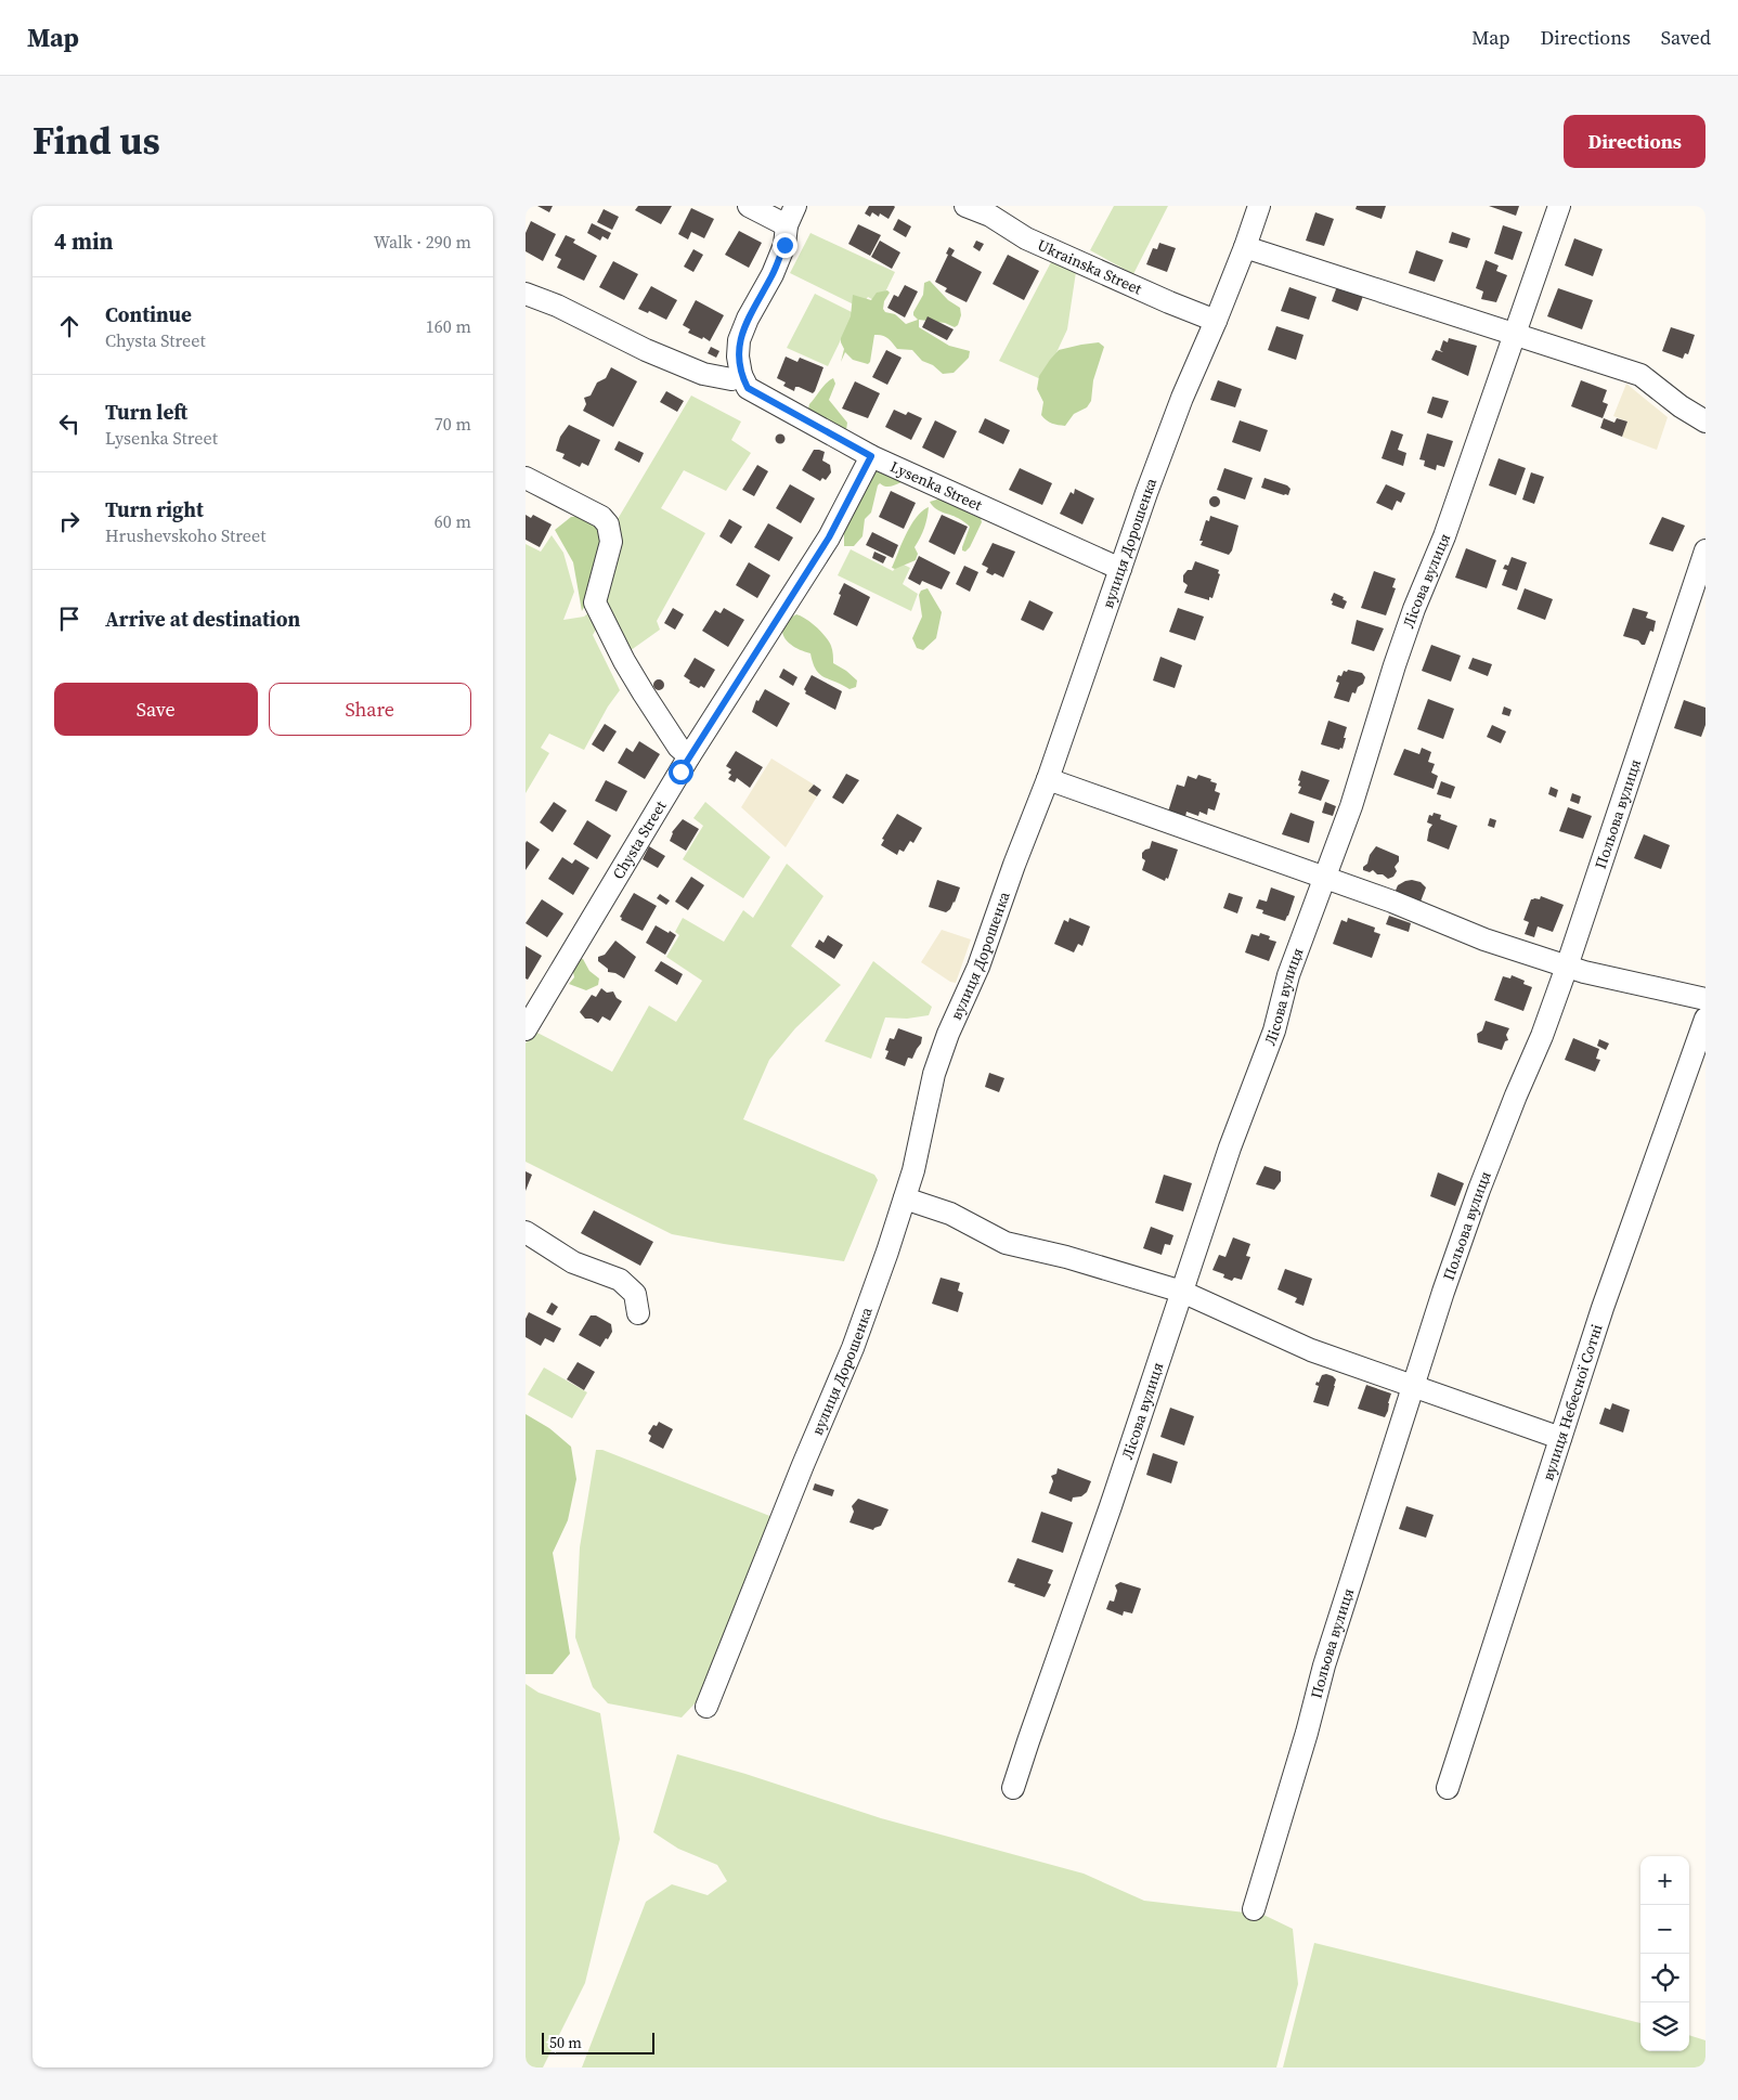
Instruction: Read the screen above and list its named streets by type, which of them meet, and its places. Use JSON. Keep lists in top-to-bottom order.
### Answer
{
  "streets": {
    "street": [
      "Ukrainska Street",
      "Lysenka Street",
      "вулиця Дорошенка",
      "Лісова вулиця",
      "Польова вулиця",
      "Chysta Street",
      "вулиця Небесної Сотні"
    ]
  },
  "crossings": [
    ["Ukrainska Street", "вулиця Дорошенка"],
    ["Lysenka Street", "вулиця Дорошенка"],
    ["Lysenka Street", "Chysta Street"]
  ],
  "scale_bar": "50 m",
  "page": {
    "header": "Map",
    "nav": ["Map", "Directions", "Saved"],
    "title": "Find us",
    "buttons": [
      "Directions",
      ["Save", "Share"]
    ],
    "heading": ["4 min", "Walk · 290 m"],
    "list": [
      ["Continue", "Chysta Street", "160 m"],
      ["Turn left", "Lysenka Street", "70 m"],
      ["Turn right", "Hrushevskoho Street", "60 m"],
      "Arrive at destination"
    ],
    "map_buttons": ["+", "−"],
    "scale": "50 m"
  }
}
